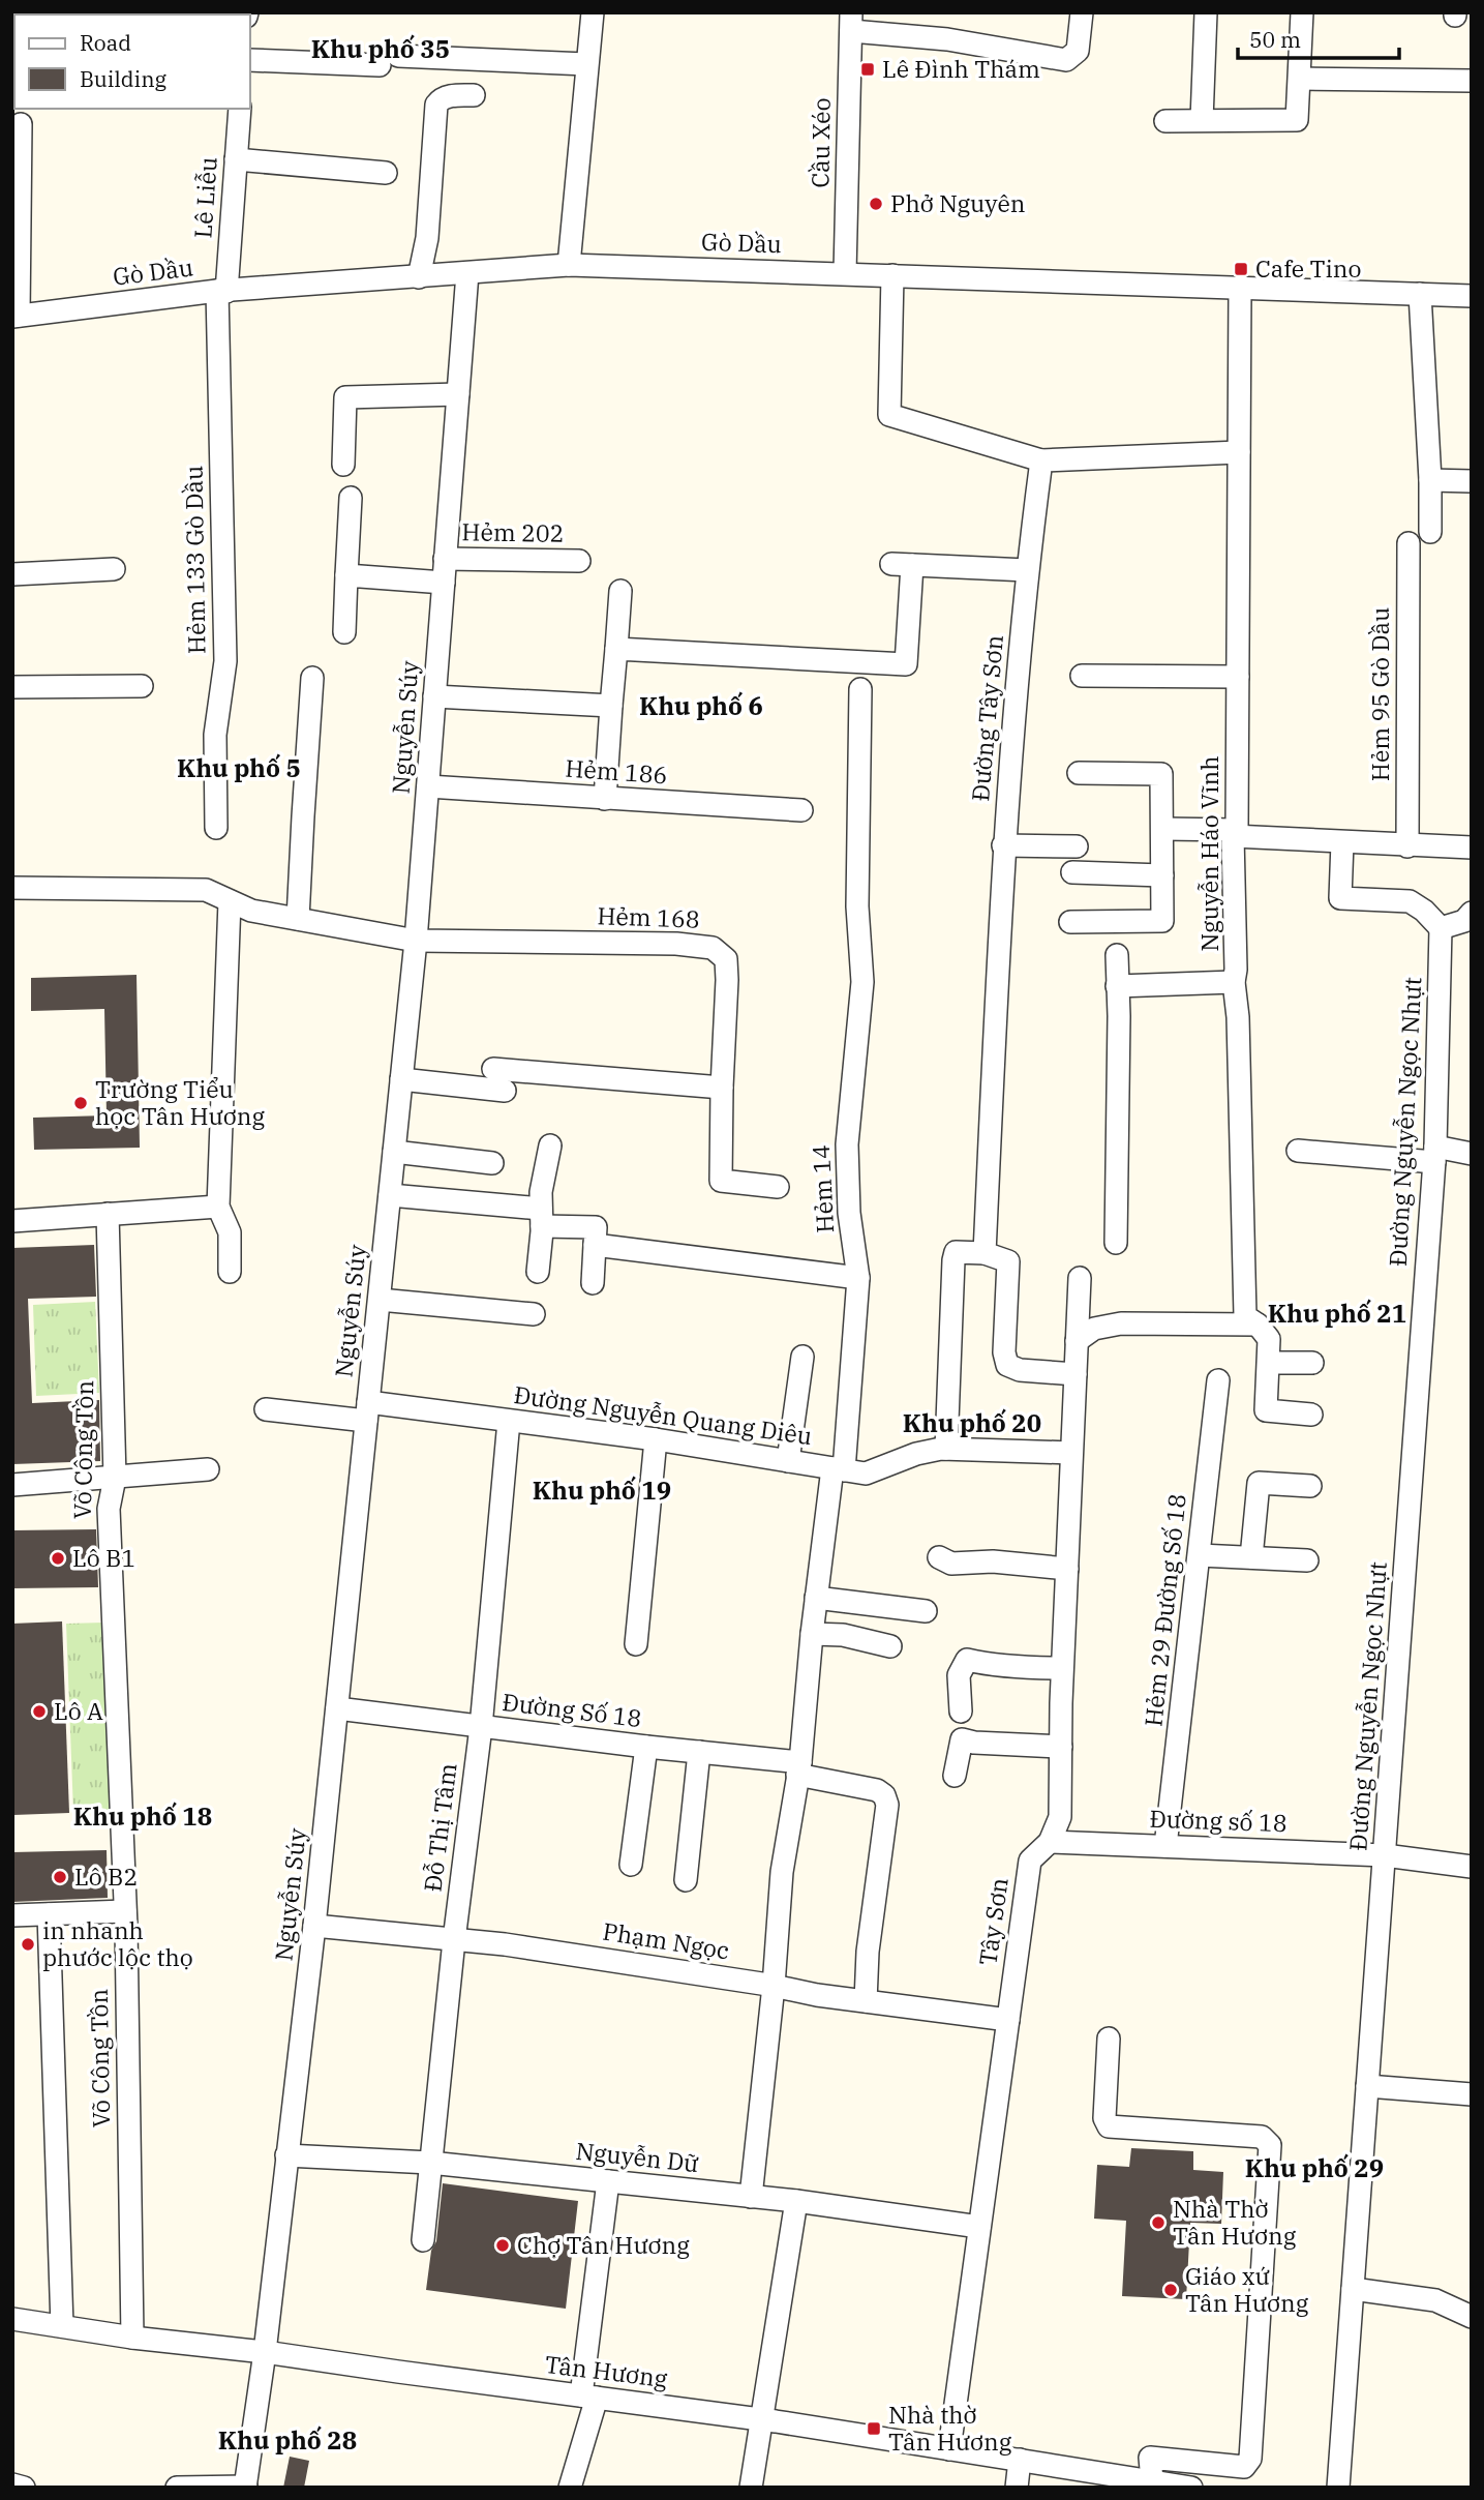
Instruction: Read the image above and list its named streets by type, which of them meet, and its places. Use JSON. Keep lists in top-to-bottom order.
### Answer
{
  "streets": {
    "street": [
      "Cầu Xéo",
      "Lê Liễu",
      "Gò Dầu",
      "Hẻm 202",
      "Hẻm 133 Gò Dầu",
      "Hẻm 95 Gò Dầu",
      "Đường Tây Sơn",
      "Nguyễn Súy",
      "Hẻm 186",
      "Nguyễn Háo Vĩnh",
      "Hẻm 168",
      "Đường Nguyễn Ngọc Nhựt",
      "Hẻm 14",
      "Đường Nguyễn Quang Diêu",
      "Võ Công Tồn",
      "Hẻm 29 Đường Số 18",
      "Đường Số 18",
      "Đường số 18",
      "Đỗ Thị Tâm",
      "Tây Sơn",
      "Phạm Ngọc",
      "Nguyễn Dữ",
      "Tân Hương"
    ]
  },
  "crossings": [
    ["Cầu Xéo", "Gò Dầu"],
    ["Lê Liễu", "Gò Dầu"],
    ["Lê Liễu", "Hẻm 133 Gò Dầu"],
    ["Gò Dầu", "Hẻm 133 Gò Dầu"],
    ["Gò Dầu", "Nguyễn Súy"],
    ["Gò Dầu", "Nguyễn Háo Vĩnh"],
    ["Hẻm 202", "Nguyễn Súy"],
    ["Nguyễn Súy", "Hẻm 186"],
    ["Nguyễn Súy", "Hẻm 168"],
    ["Nguyễn Súy", "Đường Nguyễn Quang Diêu"],
    ["Nguyễn Súy", "Đường Số 18"],
    ["Nguyễn Súy", "Phạm Ngọc"],
    ["Nguyễn Súy", "Nguyễn Dữ"],
    ["Nguyễn Súy", "Tân Hương"],
    ["Đường Nguyễn Ngọc Nhựt", "Đường số 18"],
    ["Hẻm 14", "Đường Nguyễn Quang Diêu"],
    ["Hẻm 14", "Đường Số 18"],
    ["Hẻm 14", "Phạm Ngọc"],
    ["Hẻm 14", "Nguyễn Dữ"],
    ["Đường Nguyễn Quang Diêu", "Đỗ Thị Tâm"],
    ["Đường Nguyễn Quang Diêu", "Tây Sơn"],
    ["Võ Công Tồn", "Tân Hương"],
    ["Hẻm 29 Đường Số 18", "Đường số 18"],
    ["Đường Số 18", "Đỗ Thị Tâm"],
    ["Đường Số 18", "Phạm Ngọc"],
    ["Đường số 18", "Tây Sơn"],
    ["Đỗ Thị Tâm", "Phạm Ngọc"],
    ["Đỗ Thị Tâm", "Nguyễn Dữ"],
    ["Tây Sơn", "Phạm Ngọc"],
    ["Tây Sơn", "Nguyễn Dữ"],
    ["Tây Sơn", "Tân Hương"]
  ],
  "districts": [
    "Khu phố 35",
    "Khu phố 6",
    "Khu phố 5",
    "Khu phố 21",
    "Khu phố 20",
    "Khu phố 19",
    "Khu phố 18",
    "Khu phố 29",
    "Khu phố 28"
  ],
  "places": {
    "transit": ["Lê Đình Thám", "Cafe Tino", "Nhà thờ Tân Hương"],
    "other": [
      "Phở Nguyên",
      "Trường Tiểu học Tân Hương",
      "Lô B1",
      "Lô A",
      "Lô B2",
      "in nhanh phước lộc thọ",
      "Nhà Thờ Tân Hương",
      "Chợ Tân Hương",
      "Giáo xứ Tân Hương"
    ]
  },
  "legend": ["Road", "Building"],
  "scale_bar": "50 m"
}
